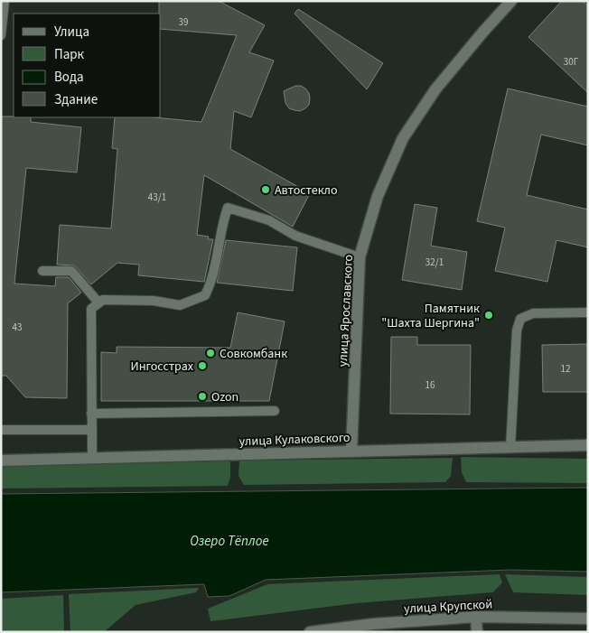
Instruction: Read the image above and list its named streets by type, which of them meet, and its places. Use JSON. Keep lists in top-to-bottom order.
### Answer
{
  "streets": {
    "street": ["улица Ярославского", "улица Кулаковского", "улица Крупской"]
  },
  "crossings": [
    ["улица Ярославского", "улица Кулаковского"]
  ],
  "water": ["Озеро Тёплое"],
  "places": [
    "Автостекло",
    "Памятник \"Шахта Шергина\"",
    "Совкомбанк",
    "Ингосстрах",
    "Ozon"
  ],
  "house_numbers": [
    "39",
    "30Г",
    "43/1",
    "32/1",
    "43",
    "12",
    "16"
  ],
  "legend": [
    "Улица",
    "Парк",
    "Вода",
    "Здание"
  ]
}
